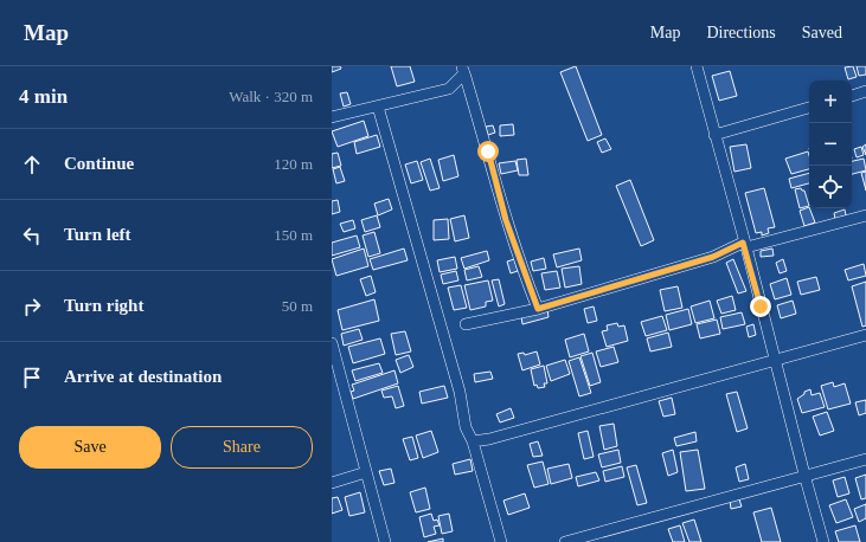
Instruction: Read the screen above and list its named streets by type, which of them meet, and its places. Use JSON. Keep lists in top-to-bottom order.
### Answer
{
  "page": {
    "header": "Map",
    "nav": ["Map", "Directions", "Saved"],
    "heading": ["4 min", "Walk · 320 m"],
    "map_buttons": ["+", "−"],
    "list": [
      ["Continue", "120 m"],
      ["Turn left", "150 m"],
      ["Turn right", "50 m"],
      "Arrive at destination"
    ],
    "buttons": ["Save", "Share"]
  }
}
